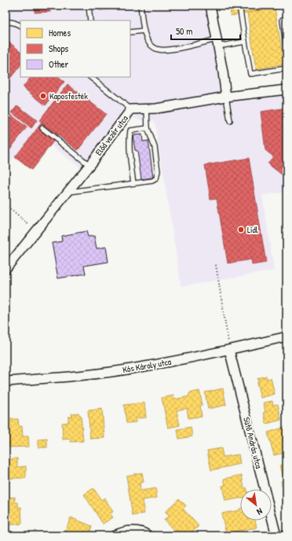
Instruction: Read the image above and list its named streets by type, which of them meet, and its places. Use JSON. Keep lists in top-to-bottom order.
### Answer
{
  "streets": {
    "street": ["Előd vezér utca", "Kós Károly utca", "Sütő András utca"]
  },
  "crossings": [
    ["Kós Károly utca", "Sütő András utca"]
  ],
  "places": ["Kaposfesték", "Lidl"],
  "legend": ["Homes", "Shops", "Other"],
  "scale_bar": "50 m",
  "north": "bottom right"
}
